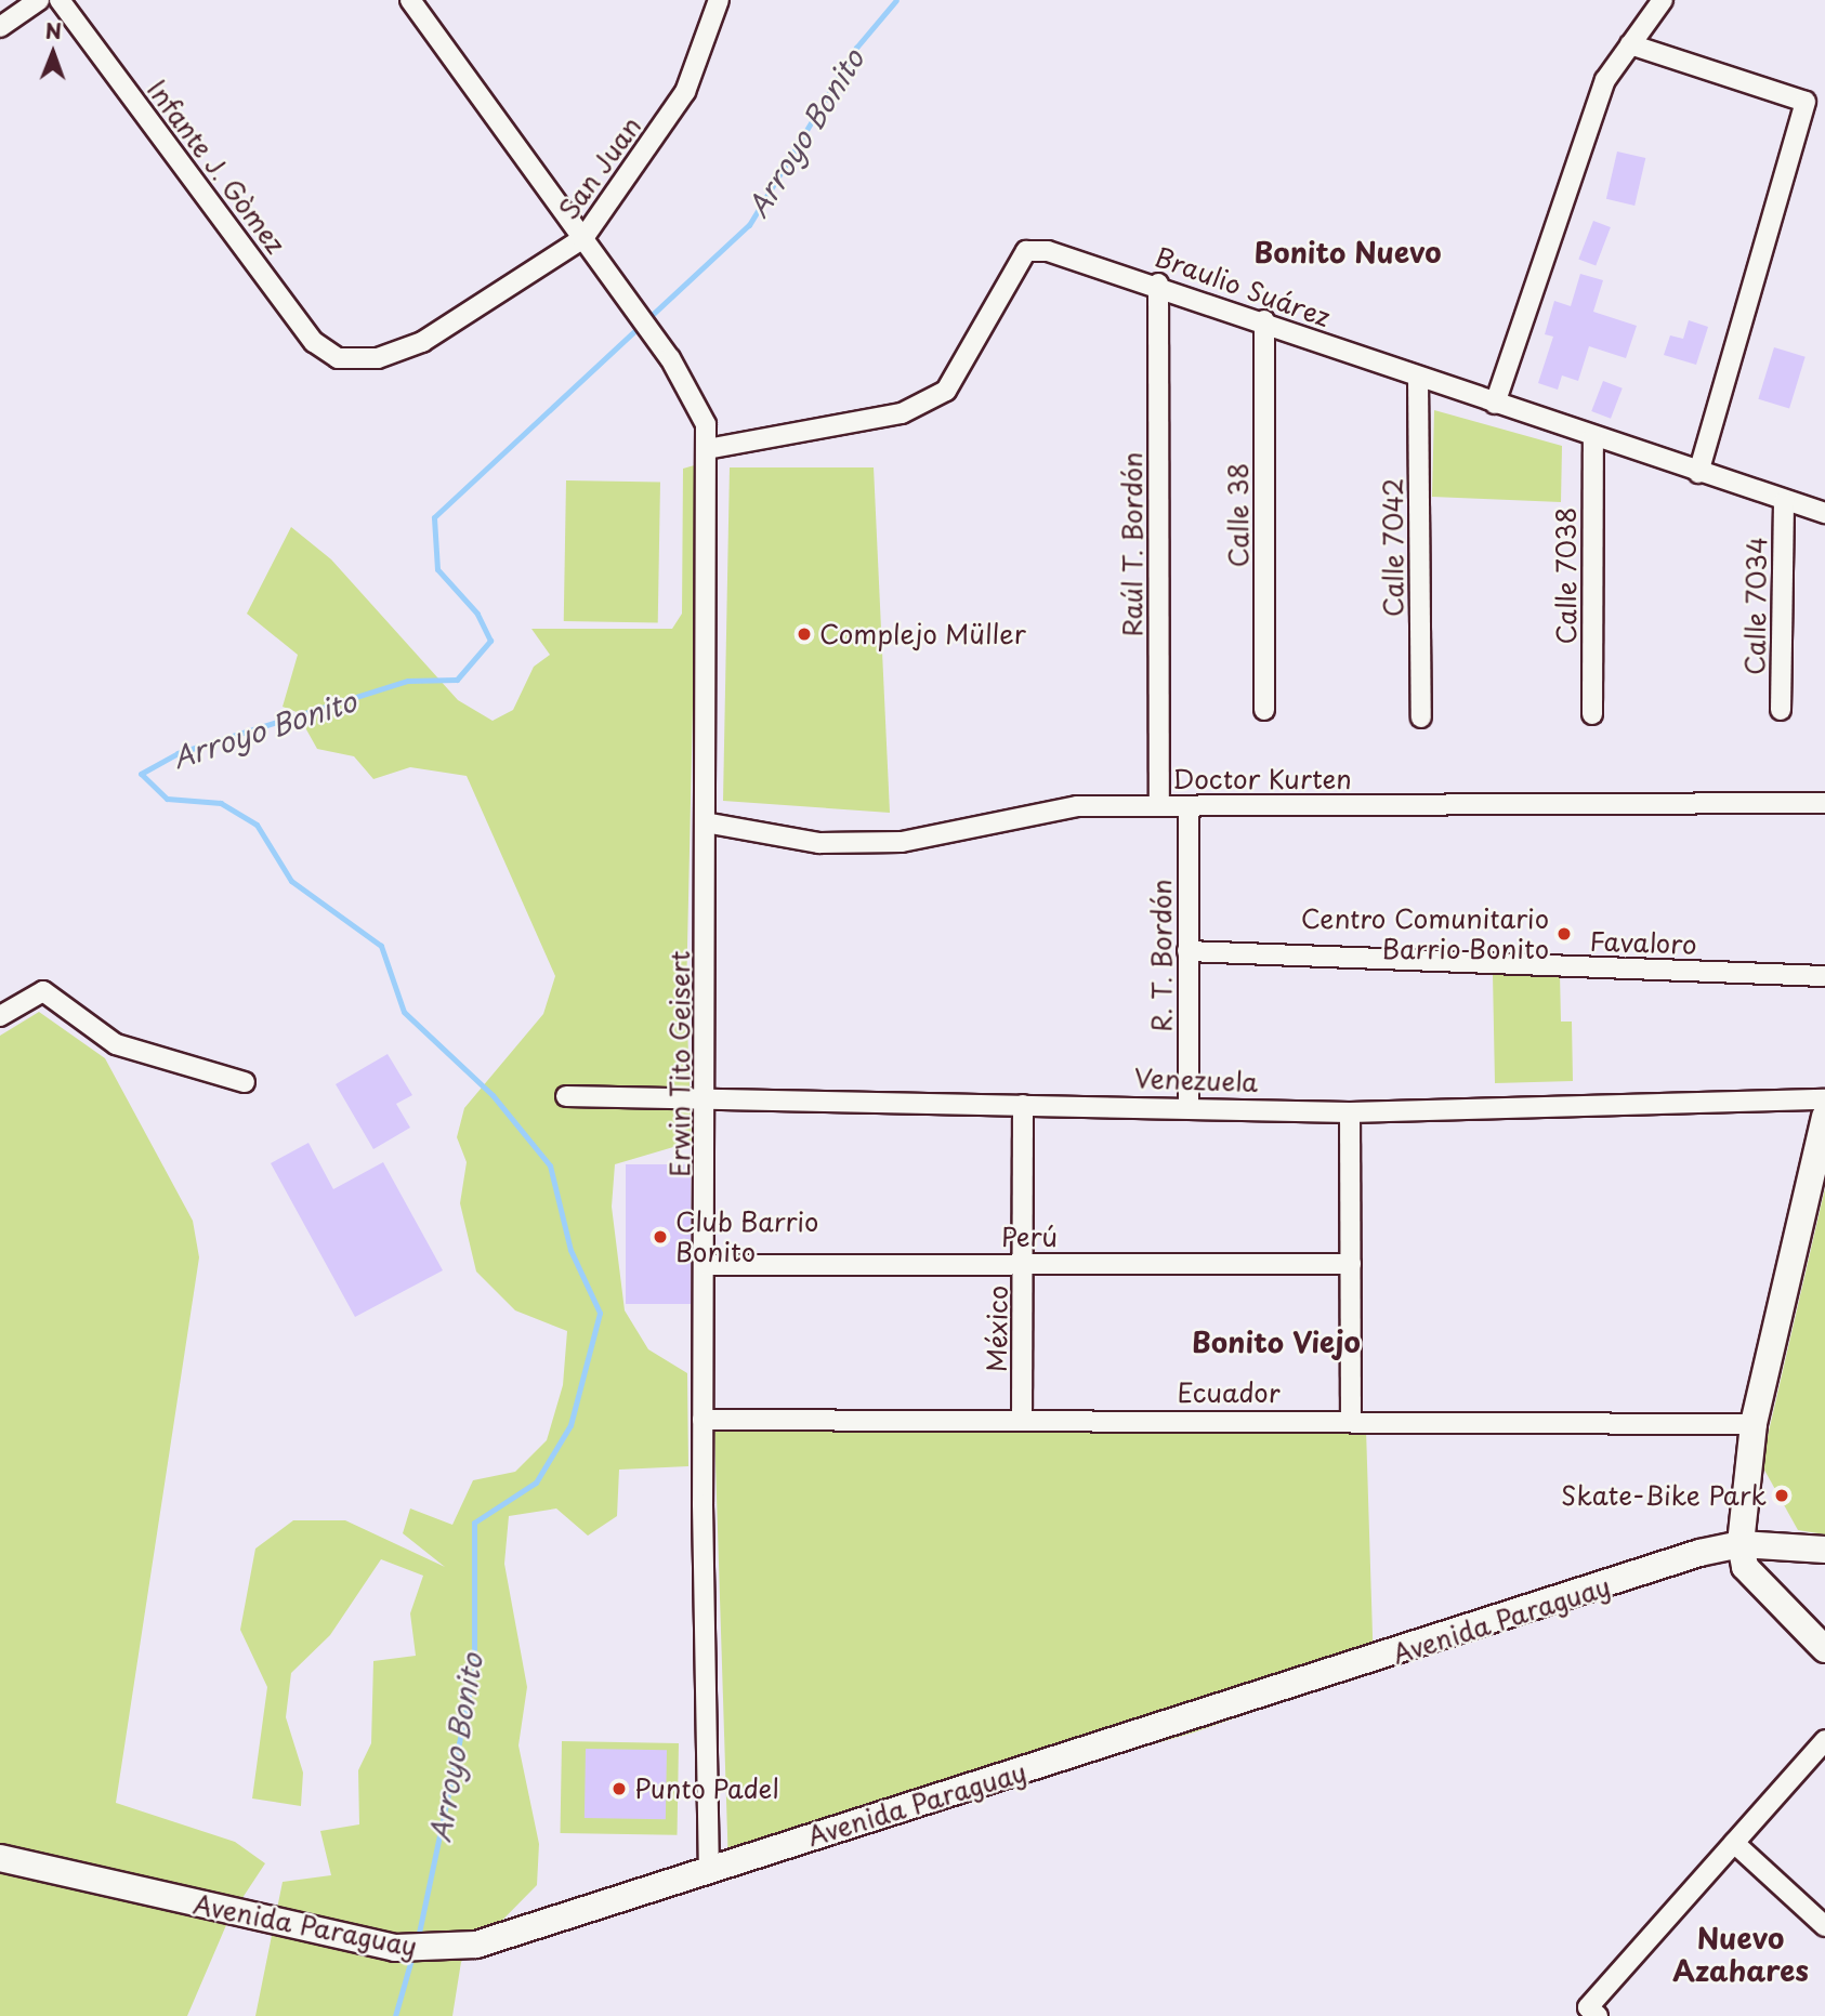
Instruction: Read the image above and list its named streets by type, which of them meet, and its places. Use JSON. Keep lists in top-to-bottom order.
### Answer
{
  "streets": {
    "main road": ["Avenida Paraguay"],
    "street": [
      "Infante J. Gòmez",
      "San Juan",
      "Braulio Suárez",
      "Calle 38",
      "Raúl T. Bordón",
      "Calle 7042",
      "Calle 7038",
      "Calle 7034",
      "Doctor Kurten",
      "Favaloro",
      "R. T. Bordón",
      "Erwin Tito Geisert",
      "Venezuela",
      "Perú",
      "México",
      "Ecuador"
    ]
  },
  "crossings": [
    ["Infante J. Gòmez", "San Juan"],
    ["San Juan", "Erwin Tito Geisert"],
    ["Braulio Suárez", "Calle 38"],
    ["Braulio Suárez", "Raúl T. Bordón"],
    ["Braulio Suárez", "Calle 7042"],
    ["Braulio Suárez", "Calle 7038"],
    ["Braulio Suárez", "Calle 7034"],
    ["Braulio Suárez", "Erwin Tito Geisert"],
    ["Raúl T. Bordón", "Doctor Kurten"],
    ["Doctor Kurten", "R. T. Bordón"],
    ["Doctor Kurten", "Erwin Tito Geisert"],
    ["Favaloro", "R. T. Bordón"],
    ["R. T. Bordón", "Venezuela"],
    ["Erwin Tito Geisert", "Venezuela"],
    ["Erwin Tito Geisert", "Perú"],
    ["Erwin Tito Geisert", "Ecuador"],
    ["Erwin Tito Geisert", "Avenida Paraguay"],
    ["Venezuela", "México"],
    ["Perú", "México"],
    ["México", "Ecuador"]
  ],
  "districts": ["Bonito Nuevo", "Bonito Viejo", "Nuevo Azahares"],
  "water": ["Arroyo Bonito"],
  "places": [
    "Complejo Müller",
    "Centro Comunitario Barrio Bonito",
    "Club Barrio Bonito",
    "Skate-Bike Park",
    "Punto Padel"
  ],
  "north": "top"
}
